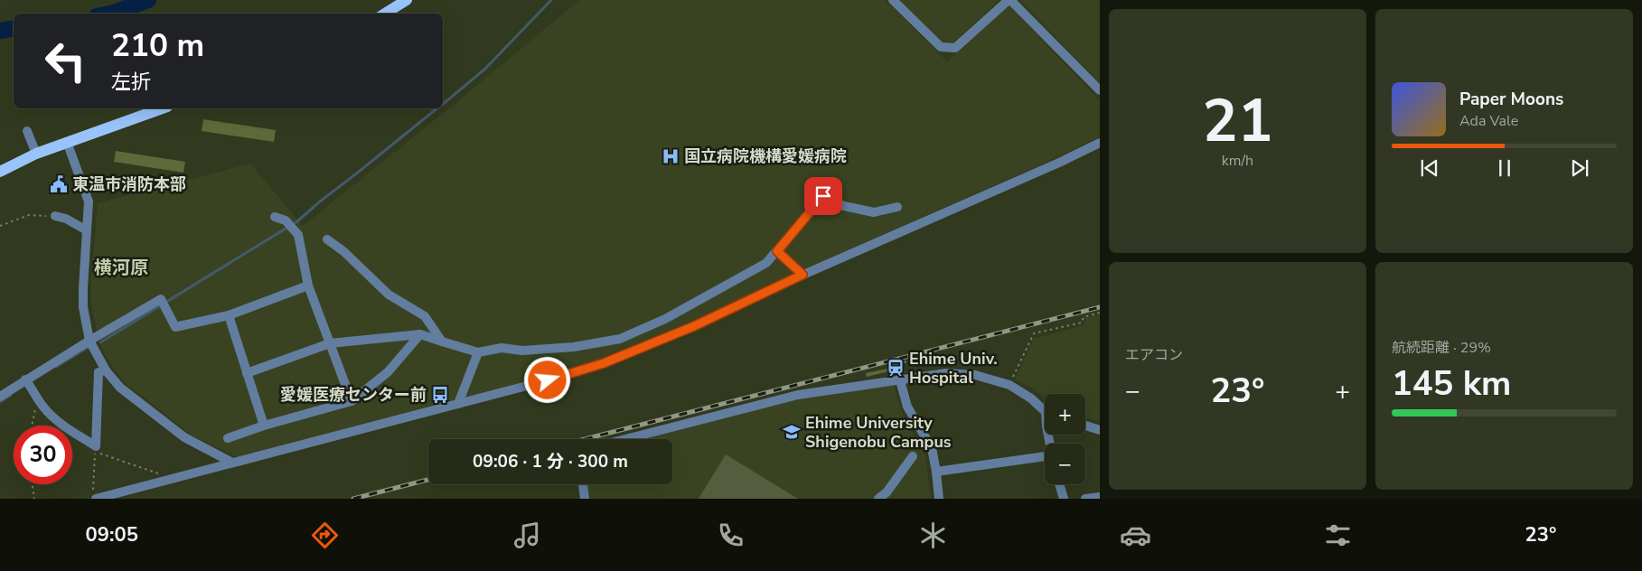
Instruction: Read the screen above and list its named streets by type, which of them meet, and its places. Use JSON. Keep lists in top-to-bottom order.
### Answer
{
  "districts": ["横河原"],
  "places": {
    "hospital": ["国立病院機構愛媛病院"],
    "public building": ["東温市消防本部"],
    "station": ["Ehime Univ. Hospital"],
    "bus stop": ["愛媛医療センター前"],
    "school or university": ["Ehime University Shigenobu Campus"]
  },
  "page": {
    "tile": [
      ["21", "km/h"],
      "エアコン",
      ["航続距離 · 29%", "145 km"]
    ],
    "turn": ["210 m", "左折"],
    "song": ["Paper Moons", "Ada Vale"],
    "heat": ["−", "23°", "+"],
    "map_buttons": ["+", "−"],
    "limit": "30",
    "trip": "09:06 · 1 分 · 300 m",
    "tabs": ["09:05", "23°"]
  }
}
